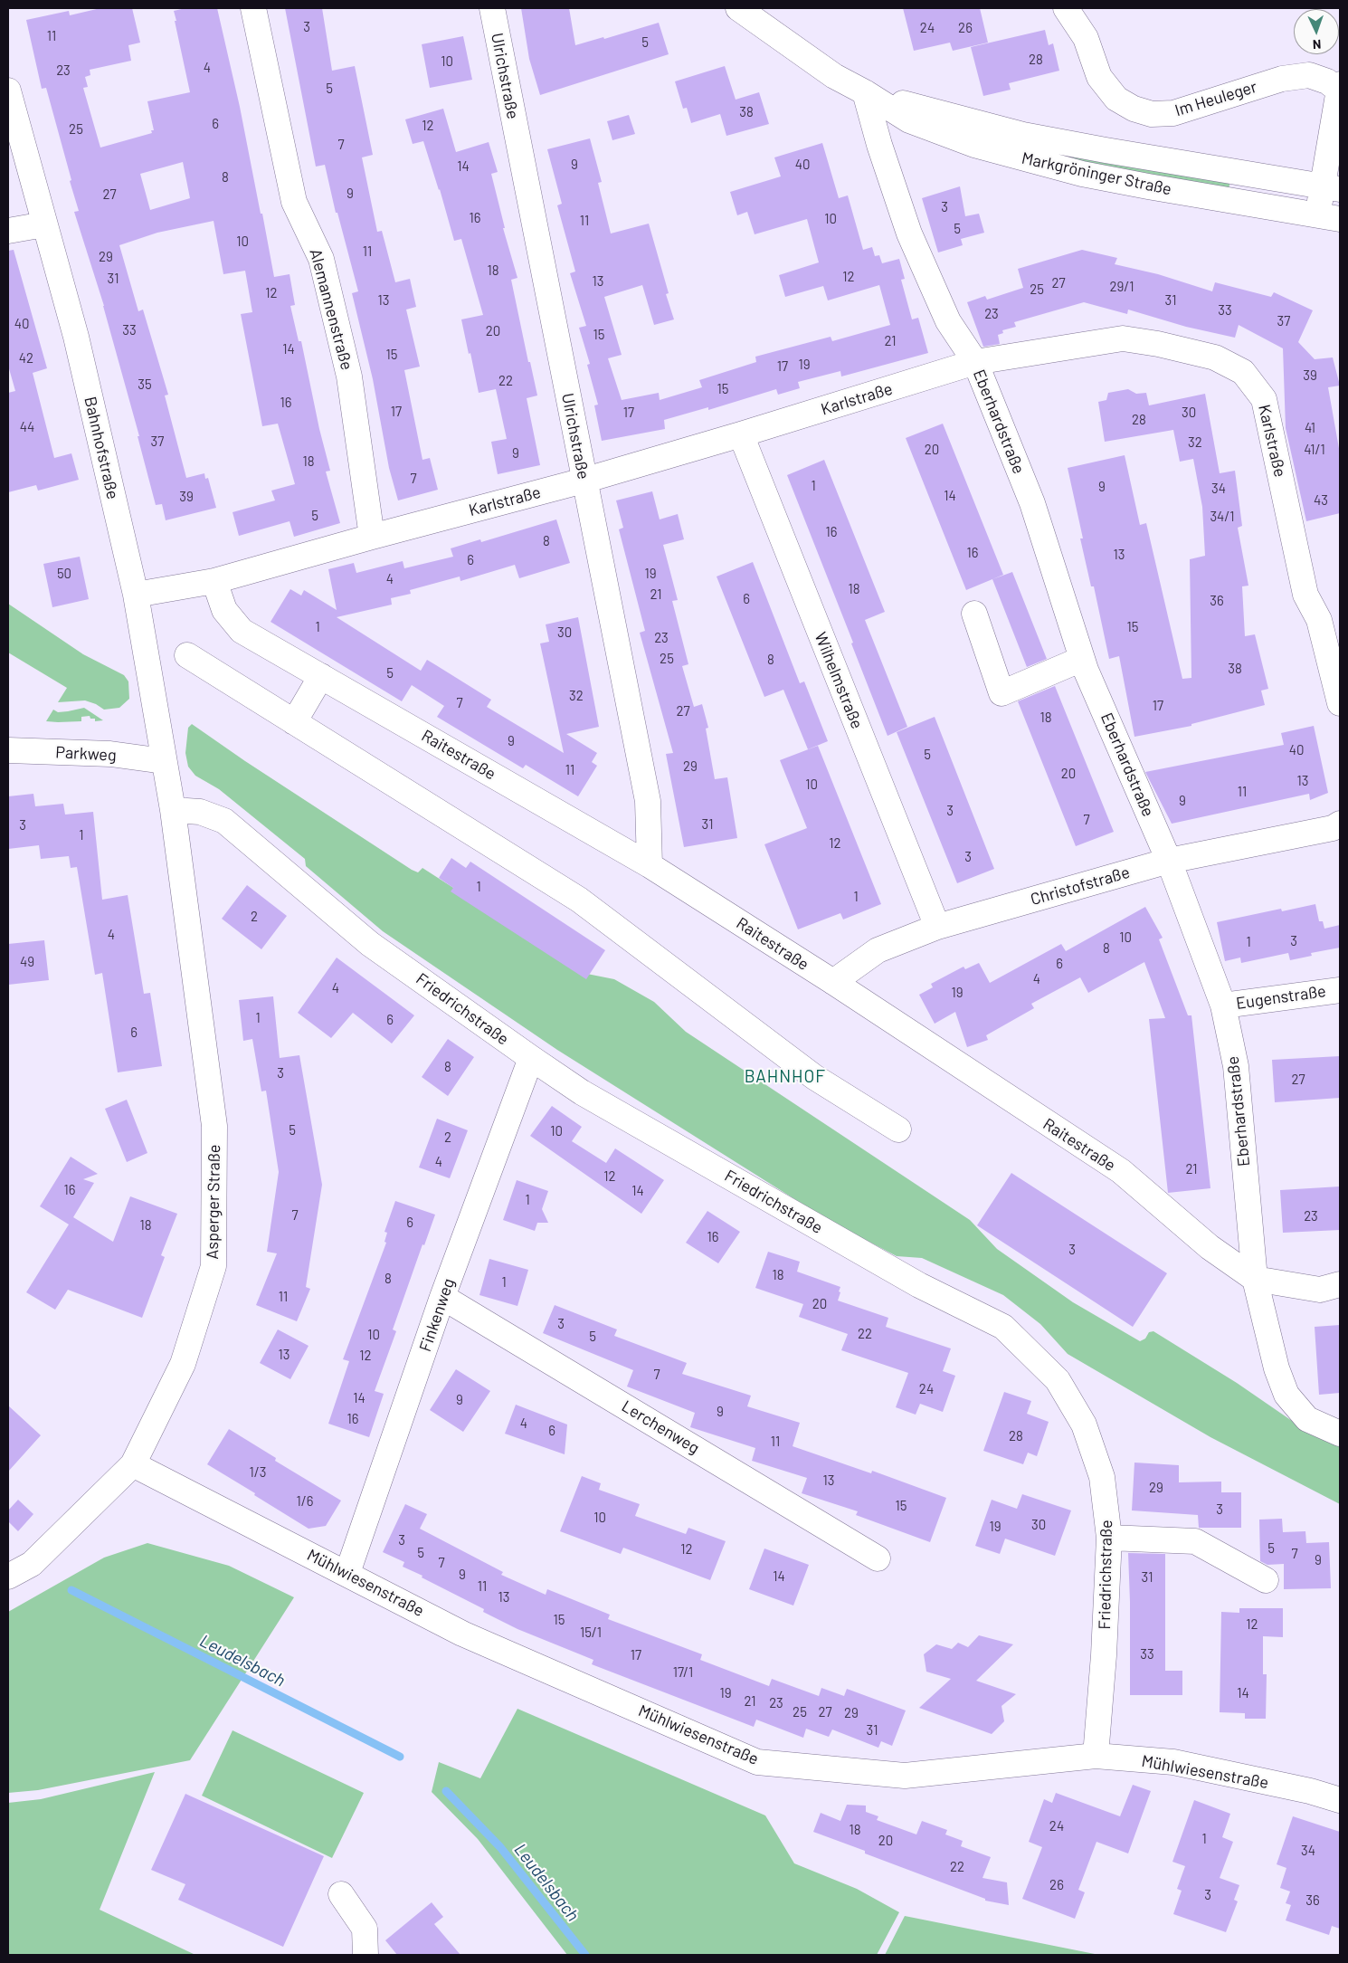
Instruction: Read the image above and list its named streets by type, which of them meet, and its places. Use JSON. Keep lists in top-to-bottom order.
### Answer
{
  "streets": {
    "street": [
      "Ulrichstraße",
      "Im Heuleger",
      "Markgröninger Straße",
      "Alemannenstraße",
      "Karlstraße",
      "Eberhardstraße",
      "Bahnhofstraße",
      "Wilhelmstraße",
      "Parkweg",
      "Raitestraße",
      "Christofstraße",
      "Eugenstraße",
      "Friedrichstraße",
      "Asperger Straße",
      "Finkenweg",
      "Lerchenweg",
      "Mühlwiesenstraße"
    ]
  },
  "crossings": [
    ["Ulrichstraße", "Karlstraße"],
    ["Ulrichstraße", "Raitestraße"],
    ["Markgröninger Straße", "Eberhardstraße"],
    ["Alemannenstraße", "Karlstraße"],
    ["Karlstraße", "Eberhardstraße"],
    ["Karlstraße", "Bahnhofstraße"],
    ["Karlstraße", "Wilhelmstraße"],
    ["Karlstraße", "Raitestraße"],
    ["Eberhardstraße", "Raitestraße"],
    ["Eberhardstraße", "Christofstraße"],
    ["Eberhardstraße", "Eugenstraße"],
    ["Bahnhofstraße", "Parkweg"],
    ["Bahnhofstraße", "Friedrichstraße"],
    ["Bahnhofstraße", "Asperger Straße"],
    ["Wilhelmstraße", "Christofstraße"],
    ["Raitestraße", "Christofstraße"],
    ["Friedrichstraße", "Asperger Straße"],
    ["Friedrichstraße", "Finkenweg"],
    ["Friedrichstraße", "Mühlwiesenstraße"],
    ["Asperger Straße", "Mühlwiesenstraße"],
    ["Finkenweg", "Lerchenweg"],
    ["Finkenweg", "Mühlwiesenstraße"]
  ],
  "districts": ["BAHNHOF"],
  "water": ["Leudelsbach"],
  "house_numbers": [
    "3",
    "24",
    "26",
    "11",
    "5",
    "28",
    "10",
    "4",
    "23",
    "5",
    "38",
    "6",
    "12",
    "25",
    "7",
    "9",
    "40",
    "14",
    "8",
    "9",
    "27",
    "3",
    "16",
    "10",
    "11",
    "5",
    "10",
    "11",
    "29",
    "18",
    "12",
    "31",
    "13",
    "27",
    "29/1",
    "25",
    "12",
    "13",
    "31",
    "33",
    "23",
    "37",
    "40",
    "33",
    "20",
    "15",
    "21",
    "14",
    "15",
    "42",
    "19",
    "17",
    "39",
    "22",
    "35",
    "15",
    "16",
    "17",
    "17",
    "30",
    "28",
    "44",
    "41",
    "37",
    "32",
    "20",
    "41/1",
    "9",
    "18",
    "7",
    "1",
    "9",
    "34",
    "14",
    "39",
    "43",
    "5",
    "34/1",
    "16",
    "8",
    "16",
    "13",
    "6",
    "50",
    "19",
    "4",
    "18",
    "21",
    "6",
    "36",
    "1",
    "15",
    "30",
    "23",
    "25",
    "8",
    "38",
    "5",
    "32",
    "7",
    "17",
    "27",
    "18",
    "9",
    "40",
    "5",
    "29",
    "11",
    "20",
    "13",
    "10",
    "11",
    "9",
    "3",
    "7",
    "31",
    "3",
    "1",
    "12",
    "3",
    "1",
    "1",
    "2",
    "4",
    "10",
    "3",
    "1",
    "8",
    "49",
    "6",
    "4",
    "4",
    "19",
    "1",
    "6",
    "6",
    "8",
    "3",
    "27",
    "5",
    "10",
    "2",
    "4",
    "21",
    "12",
    "16",
    "14",
    "1",
    "7",
    "23",
    "6",
    "18",
    "16",
    "3",
    "18",
    "8",
    "1",
    "11",
    "20",
    "3",
    "22",
    "10",
    "5",
    "13",
    "12",
    "7",
    "24",
    "14",
    "9",
    "9",
    "16",
    "4",
    "6",
    "28",
    "11",
    "1/3",
    "13",
    "29",
    "1/6",
    "15",
    "3",
    "10",
    "30",
    "19",
    "3",
    "5",
    "12",
    "5",
    "7",
    "9",
    "7",
    "9",
    "14",
    "31",
    "11",
    "13",
    "15",
    "12",
    "15/1",
    "33",
    "17",
    "17/1",
    "19",
    "14",
    "21",
    "23",
    "25",
    "27",
    "29",
    "31",
    "24",
    "18",
    "1",
    "20",
    "34",
    "22",
    "26",
    "3",
    "36"
  ],
  "north": "bottom"
}
